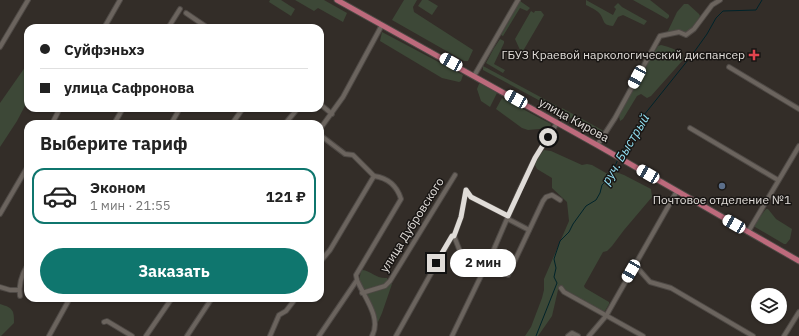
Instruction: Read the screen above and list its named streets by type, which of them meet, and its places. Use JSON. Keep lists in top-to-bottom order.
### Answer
{
  "streets": {
    "main road": ["улица Кирова"],
    "street": ["улица Дубровского"]
  },
  "water": ["руч. Быстрый"],
  "places": {
    "health": ["ГБУЗ Краевой наркологический диспансер"],
    "other": ["Почтовое отделение №1"]
  },
  "page": {
    "banner": ["Суйфэньхэ", "улица Сафронова"],
    "heading": "Выберите тариф",
    "list": [
      {
        "name": "Эконом",
        "note": "1 мин · 21:55",
        "value": "121 ₽"
      }
    ],
    "buttons": "Заказать",
    "bubble": "2 мин"
  }
}
